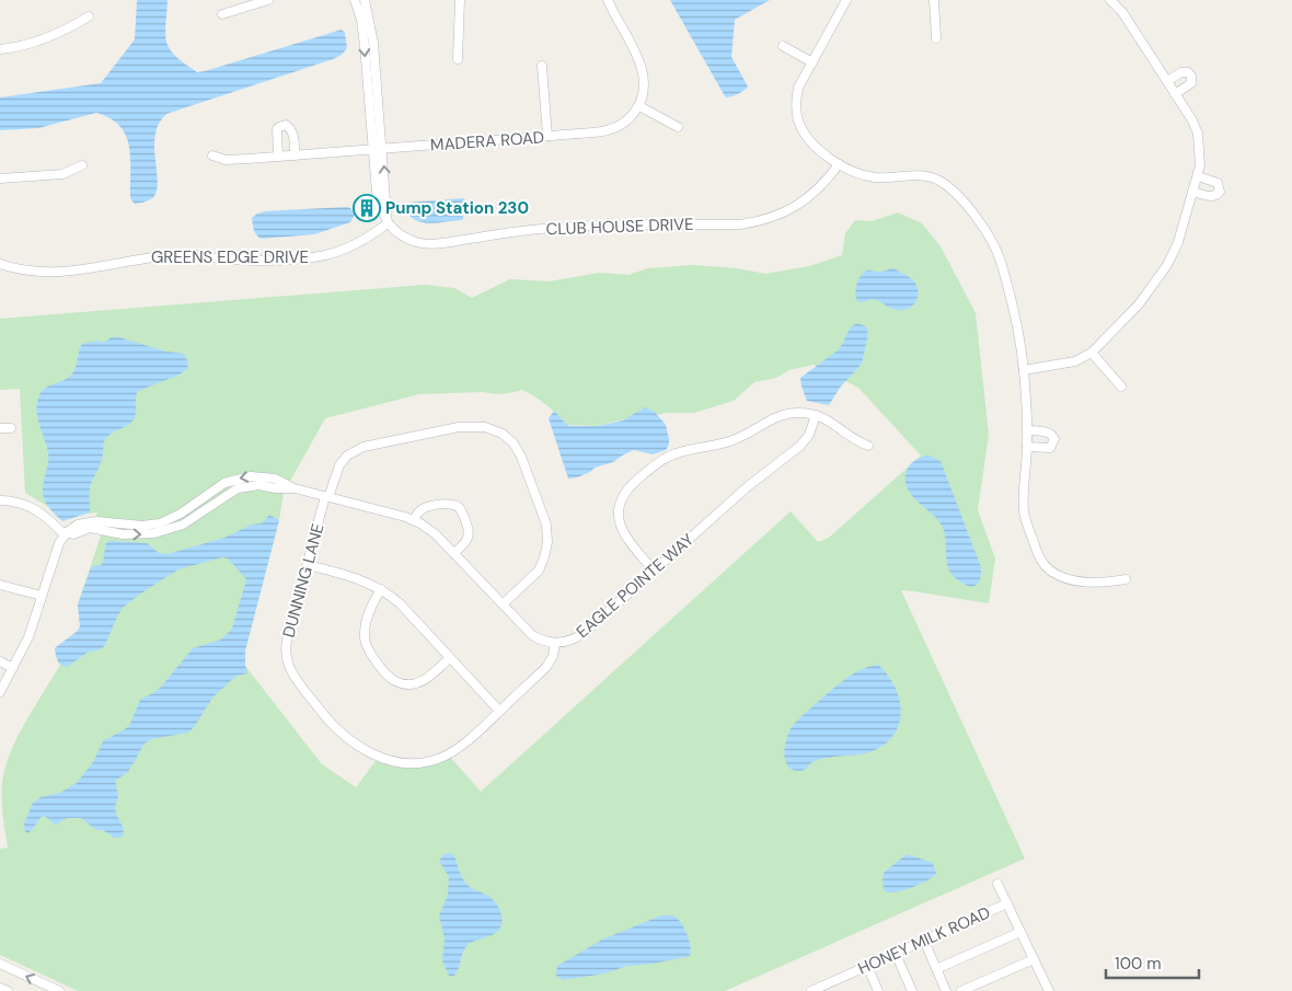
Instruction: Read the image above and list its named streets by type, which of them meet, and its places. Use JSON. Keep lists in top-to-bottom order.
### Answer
{
  "streets": {
    "street": [
      "MADERA ROAD",
      "CLUB HOUSE DRIVE",
      "GREENS EDGE DRIVE",
      "DUNNING LANE",
      "EAGLE POINTE WAY",
      "HONEY MILK ROAD"
    ]
  },
  "crossings": [
    ["CLUB HOUSE DRIVE", "GREENS EDGE DRIVE"],
    ["DUNNING LANE", "EAGLE POINTE WAY"]
  ],
  "places": {
    "building": ["Pump Station 230"]
  },
  "scale_bar": "100 m"
}
